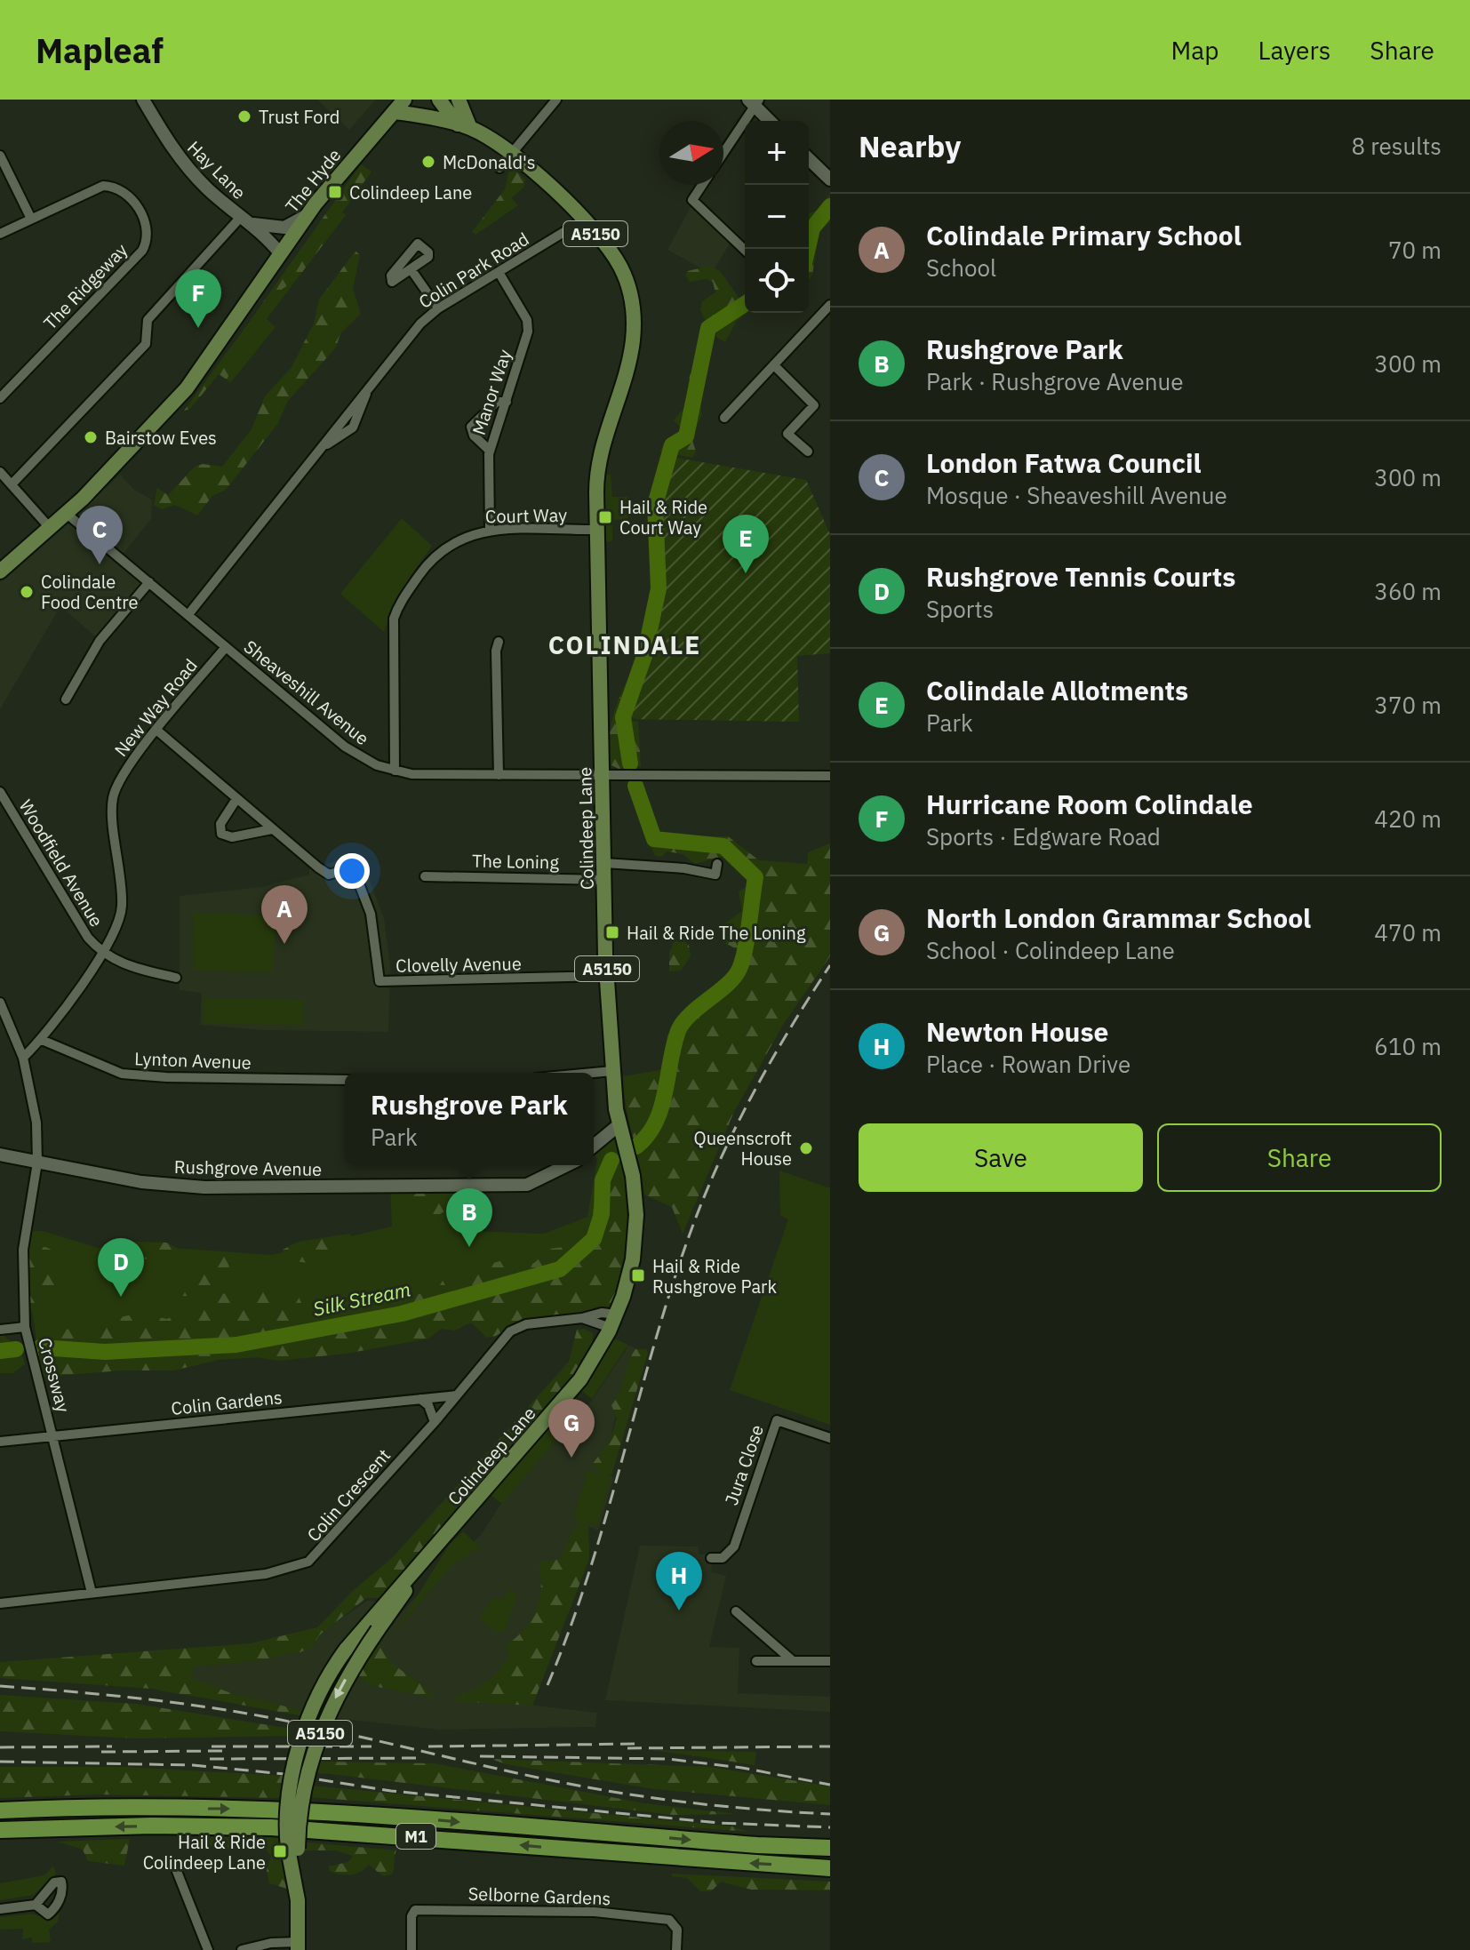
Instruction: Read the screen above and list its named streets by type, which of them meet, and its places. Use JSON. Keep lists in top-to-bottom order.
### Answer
{
  "streets": {
    "highway": ["M1"],
    "main road": ["The Hyde", "A5150", "Colindeep Lane"],
    "street": [
      "Hay Lane",
      "Colin Park Road",
      "The Ridgeway",
      "Manor Way",
      "Court Way",
      "Sheaveshill Avenue",
      "New Way Road",
      "The Loning",
      "Woodfield Avenue",
      "Clovelly Avenue",
      "Lynton Avenue",
      "Rushgrove Avenue",
      "Crossway",
      "Colin Gardens",
      "Jura Close",
      "Colin Crescent",
      "Selborne Gardens"
    ]
  },
  "crossings": [
    ["Hay Lane", "The Hyde"],
    ["The Hyde", "Sheaveshill Avenue"],
    ["The Hyde", "Colindeep Lane"],
    ["Colin Park Road", "Manor Way"],
    ["Colin Park Road", "Sheaveshill Avenue"],
    ["Colin Park Road", "Colindeep Lane"],
    ["Manor Way", "Court Way"],
    ["Court Way", "Sheaveshill Avenue"],
    ["Court Way", "Colindeep Lane"],
    ["Sheaveshill Avenue", "New Way Road"],
    ["Sheaveshill Avenue", "Colindeep Lane"],
    ["New Way Road", "Woodfield Avenue"],
    ["New Way Road", "Lynton Avenue"],
    ["New Way Road", "Crossway"],
    ["Colindeep Lane", "The Loning"],
    ["Colindeep Lane", "Clovelly Avenue"],
    ["Colindeep Lane", "Colin Crescent"],
    ["Rushgrove Avenue", "Crossway"],
    ["Crossway", "Colin Gardens"],
    ["Crossway", "Colin Crescent"],
    ["Colin Gardens", "Colin Crescent"]
  ],
  "districts": ["COLINDALE"],
  "water": ["Silk Stream"],
  "places": {
    "other": [
      "Trust Ford",
      "McDonald's",
      "Bairstow Eves",
      "Colindale Food Centre",
      "Queenscroft House"
    ],
    "transit": [
      "Colindeep Lane",
      "Hail & Ride Court Way",
      "Hail & Ride The Loning",
      "Hail & Ride Rushgrove Park",
      "Hail & Ride Colindeep Lane"
    ]
  },
  "north": "right",
  "page": {
    "header": "Mapleaf",
    "nav": ["Map", "Layers", "Share"],
    "heading": ["Nearby", "8 results"],
    "map_buttons": ["+", "−"],
    "list": [
      {
        "mark": "A",
        "name": "Colindale Primary School",
        "note": "School",
        "value": "70 m"
      },
      {
        "mark": "B",
        "name": "Rushgrove Park",
        "note": "Park · Rushgrove Avenue",
        "value": "300 m"
      },
      {
        "mark": "C",
        "name": "London Fatwa Council",
        "note": "Mosque · Sheaveshill Avenue",
        "value": "300 m"
      },
      {
        "mark": "D",
        "name": "Rushgrove Tennis Courts",
        "note": "Sports",
        "value": "360 m"
      },
      {
        "mark": "E",
        "name": "Colindale Allotments",
        "note": "Park",
        "value": "370 m"
      },
      {
        "mark": "F",
        "name": "Hurricane Room Colindale",
        "note": "Sports · Edgware Road",
        "value": "420 m"
      },
      {
        "mark": "G",
        "name": "North London Grammar School",
        "note": "School · Colindeep Lane",
        "value": "470 m"
      },
      {
        "mark": "H",
        "name": "Newton House",
        "note": "Place · Rowan Drive",
        "value": "610 m"
      }
    ],
    "pins": [
      "F",
      "C",
      "E",
      "A",
      "B",
      "D",
      "G",
      "H"
    ],
    "popup": ["Rushgrove Park", "Park"],
    "buttons": ["Save", "Share"]
  }
}
